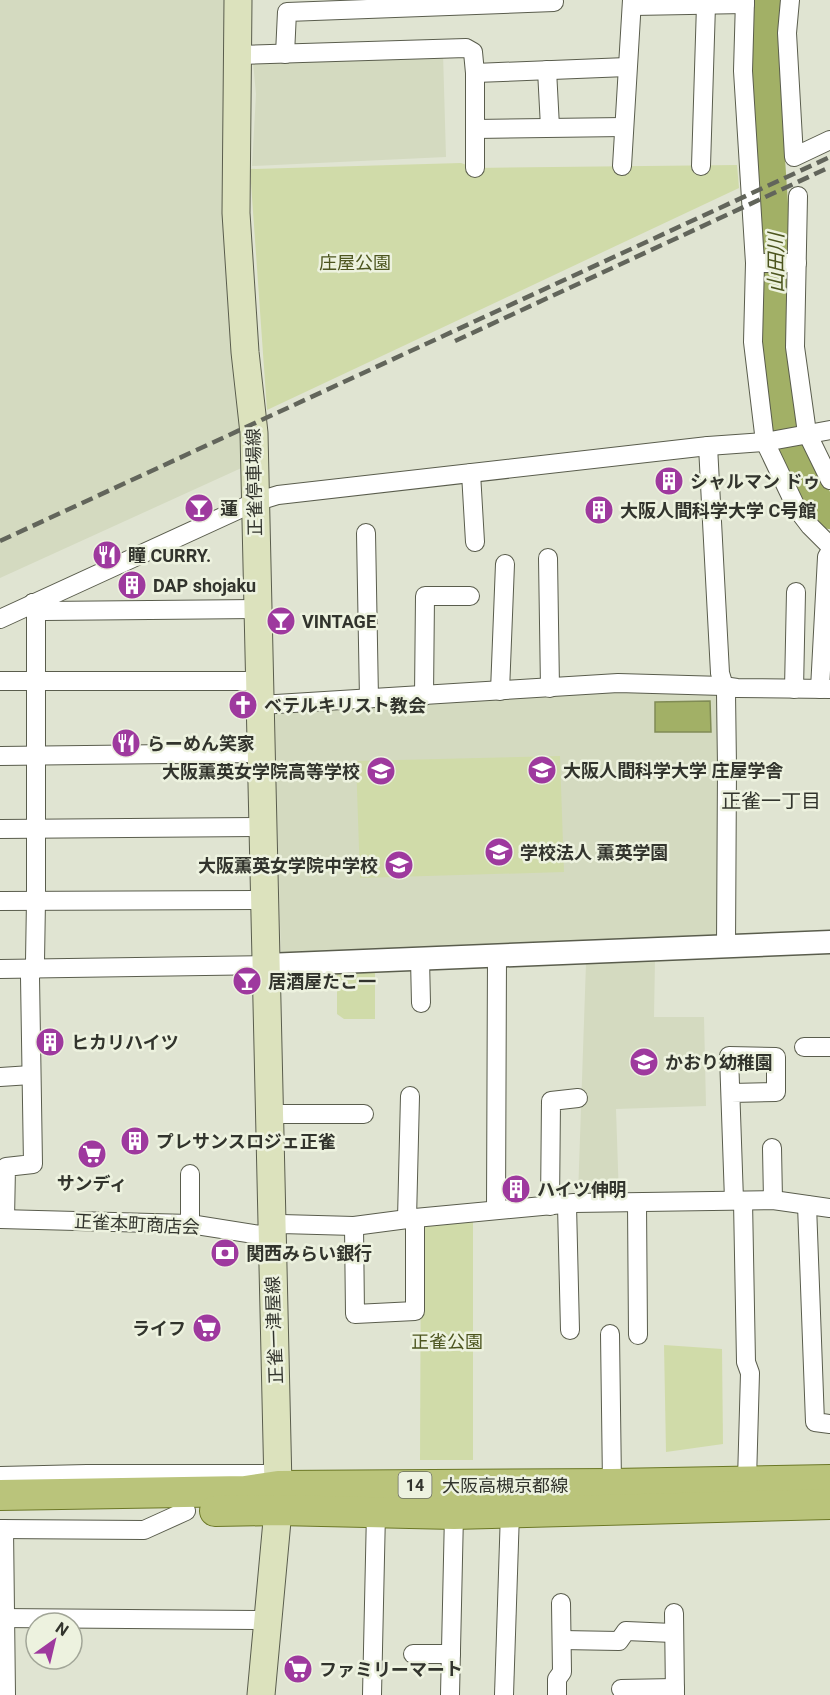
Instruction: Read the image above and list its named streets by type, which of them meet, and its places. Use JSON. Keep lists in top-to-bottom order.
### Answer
{
  "streets": {
    "main road": [
      "正雀停車場線",
      "正雀一津屋線",
      "14",
      "大阪高槻京都線"
    ],
    "street": ["正雀本町商店会"]
  },
  "crossings": [
    ["正雀停車場線", "正雀一津屋線"],
    ["正雀本町商店会", "正雀一津屋線"],
    ["正雀一津屋線", "大阪高槻京都線"]
  ],
  "districts": ["正雀一丁目"],
  "water": ["山田川"],
  "parks": ["庄屋公園", "正雀公園"],
  "places": {
    "building": [
      "シャルマン ドゥ",
      "大阪人間科学大学 C号館",
      "DAP shojaku",
      "ヒカリハイツ",
      "プレサンスロジェ正雀",
      "ハイツ伸明"
    ],
    "bar": ["蓮", "VINTAGE", "居酒屋たこ一"],
    "restaurant": ["瞳 CURRY.", "らーめん笑家"],
    "church": ["ベテルキリスト教会"],
    "school or university": [
      "大阪人間科学大学 庄屋学舎",
      "大阪薫英女学院高等学校",
      "学校法人 薫英学園",
      "大阪薫英女学院中学校",
      "かおり幼稚園"
    ],
    "supermarket": ["サンディ", "ライフ", "ファミリーマート"],
    "bank": ["関西みらい銀行"]
  },
  "north": "top right"
}
